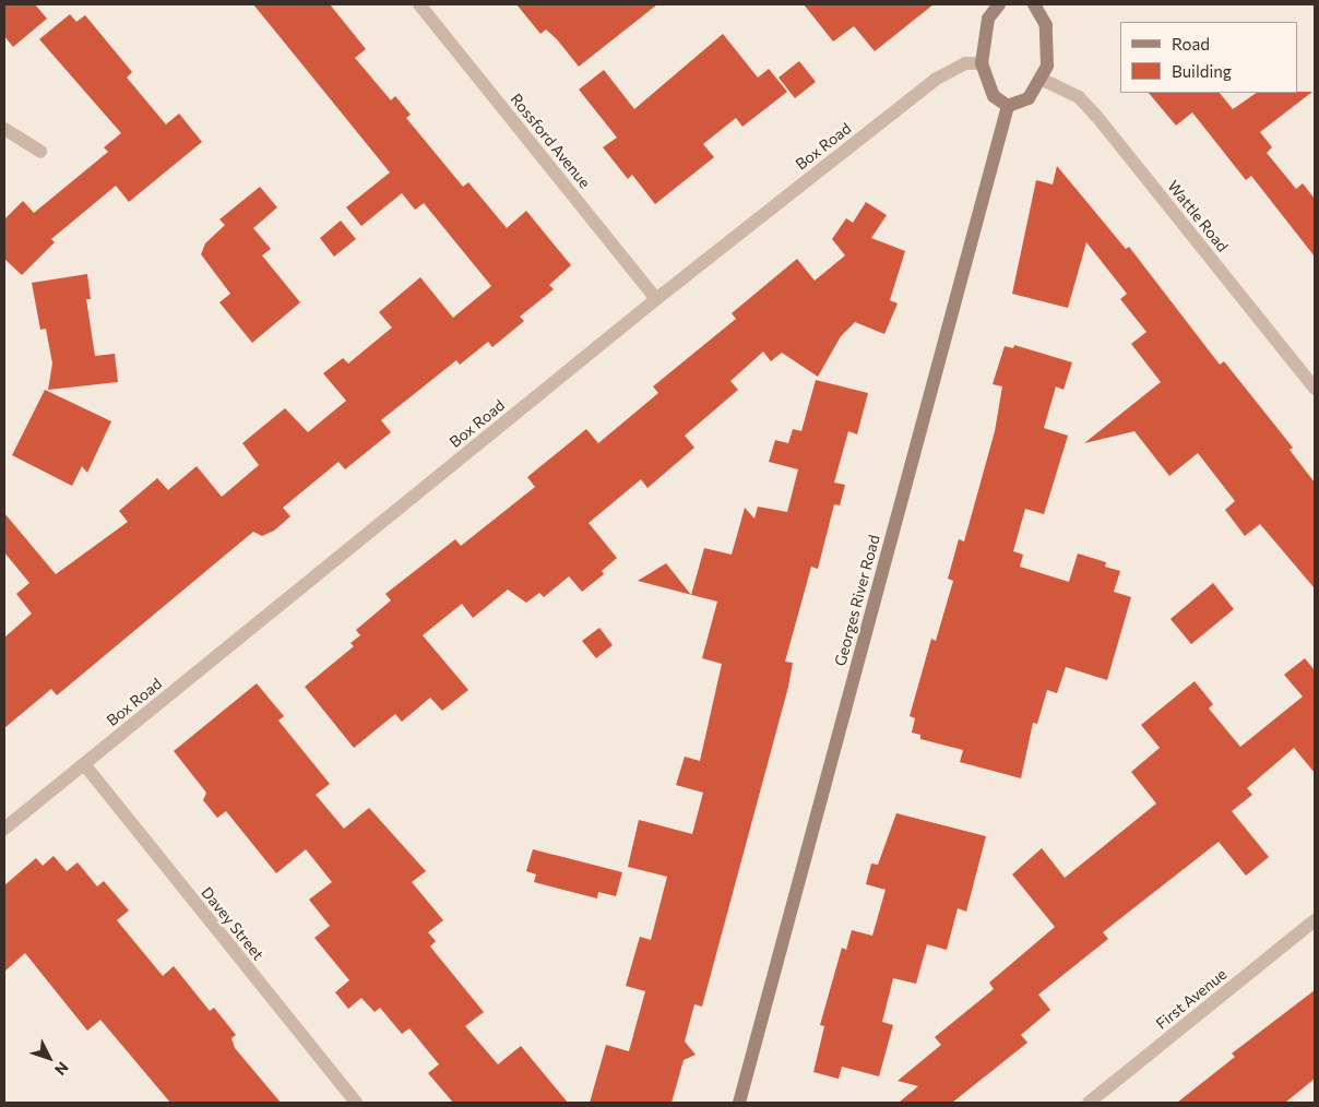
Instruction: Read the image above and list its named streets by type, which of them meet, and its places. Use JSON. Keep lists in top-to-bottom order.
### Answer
{
  "streets": {
    "street": [
      "Rossford Avenue",
      "Box Road",
      "Wattle Road",
      "Georges River Road",
      "Davey Street",
      "First Avenue"
    ]
  },
  "crossings": [
    ["Rossford Avenue", "Box Road"],
    ["Box Road", "Davey Street"]
  ],
  "legend": ["Road", "Building"],
  "north": "bottom right"
}
